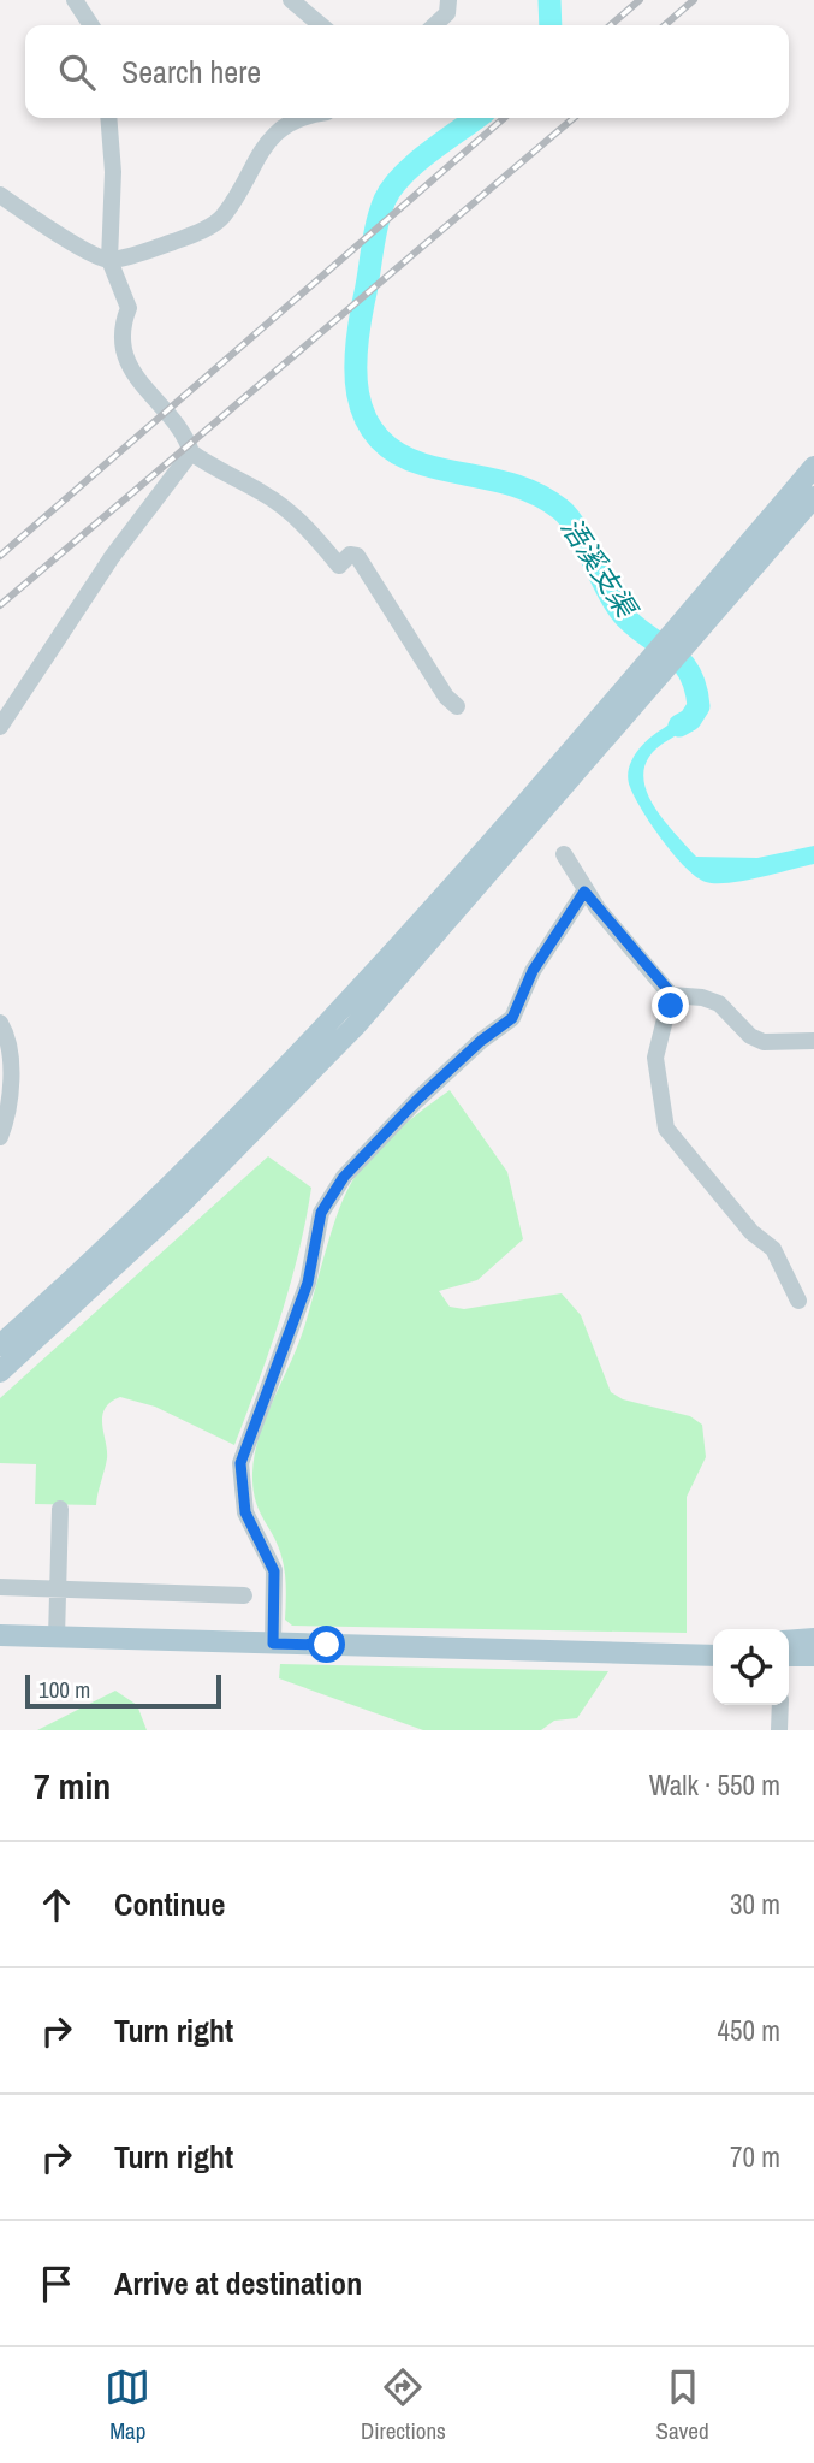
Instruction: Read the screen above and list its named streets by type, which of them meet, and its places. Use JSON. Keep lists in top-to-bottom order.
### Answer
{
  "water": ["浯溪支渠"],
  "scale_bar": "100 m",
  "page": {
    "search": "Search here",
    "scale": "100 m",
    "heading": ["7 min", "Walk · 550 m"],
    "list": [
      ["Continue", "30 m"],
      ["Turn right", "450 m"],
      ["Turn right", "70 m"],
      "Arrive at destination"
    ],
    "nav": ["Map", "Directions", "Saved"]
  }
}
